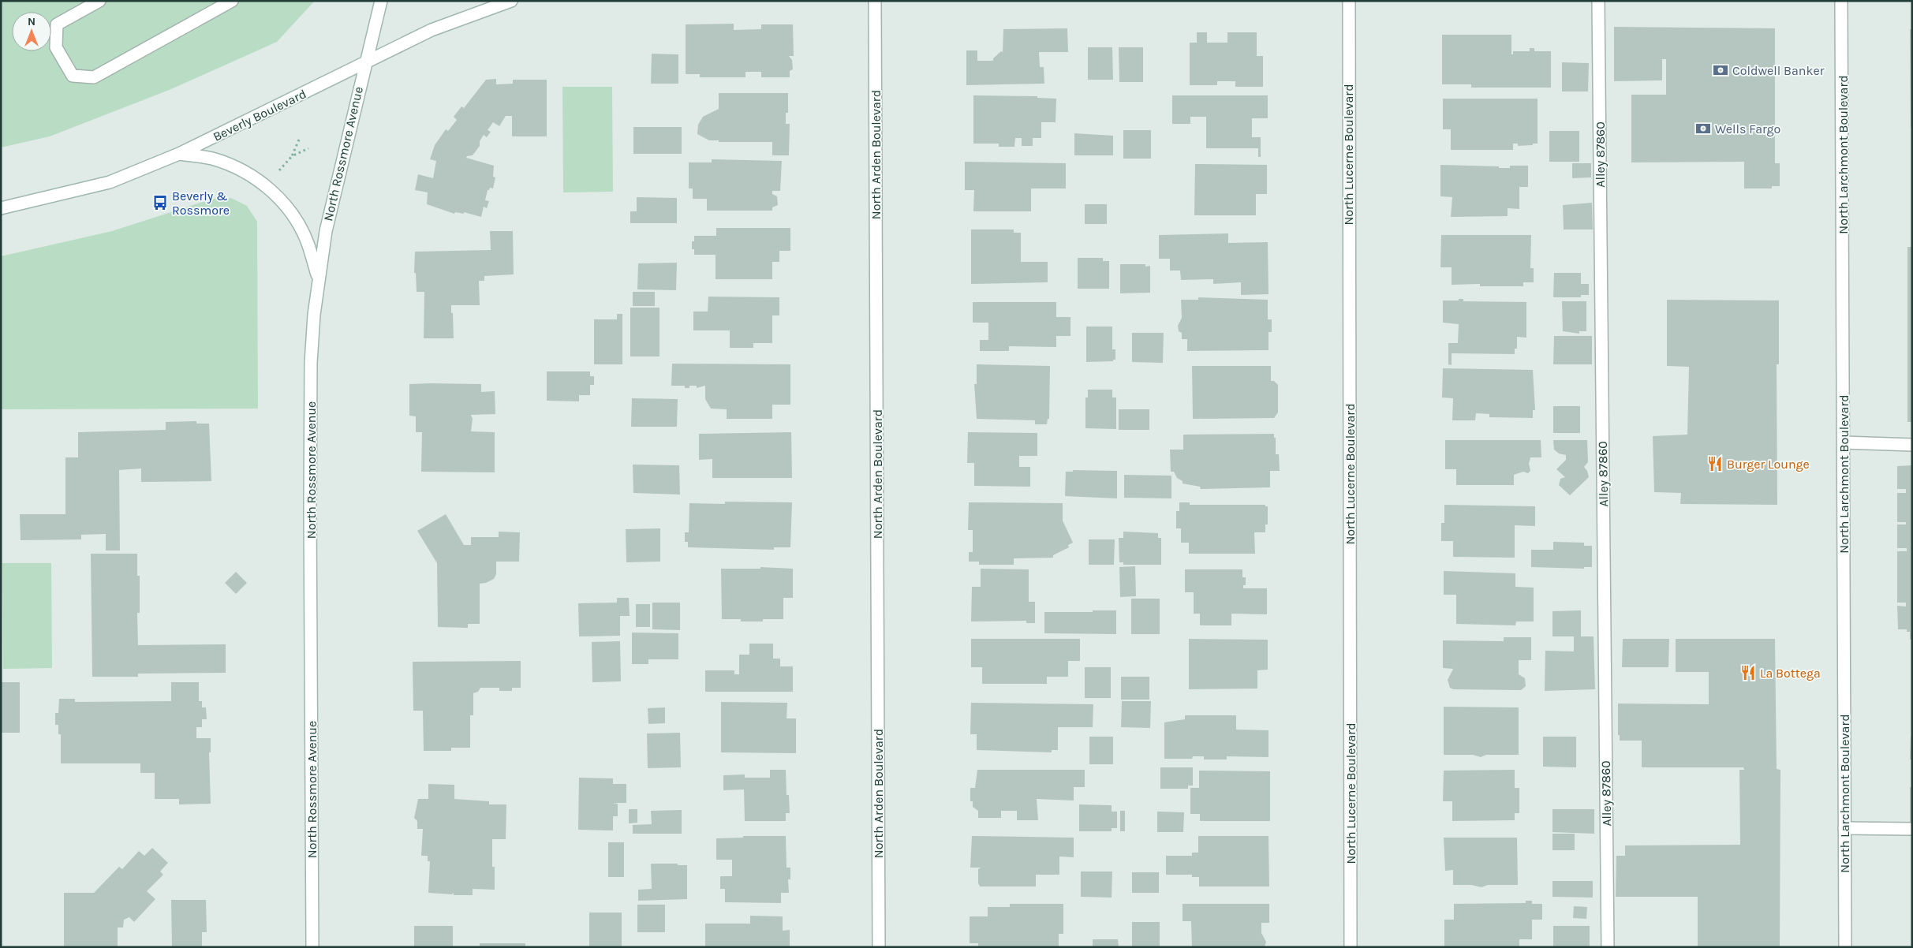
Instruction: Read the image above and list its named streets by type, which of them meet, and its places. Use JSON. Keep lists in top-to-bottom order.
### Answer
{
  "streets": {
    "street": [
      "Beverly Boulevard",
      "North Rossmore Avenue",
      "North Arden Boulevard",
      "North Lucerne Boulevard",
      "Alley 87860",
      "North Larchmont Boulevard"
    ]
  },
  "crossings": [
    ["Beverly Boulevard", "North Rossmore Avenue"]
  ],
  "places": {
    "bank": ["Coldwell Banker", "Wells Fargo"],
    "bus stop": ["Beverly & Rossmore"],
    "restaurant": ["Burger Lounge", "La Bottega"]
  },
  "north": "top"
}
